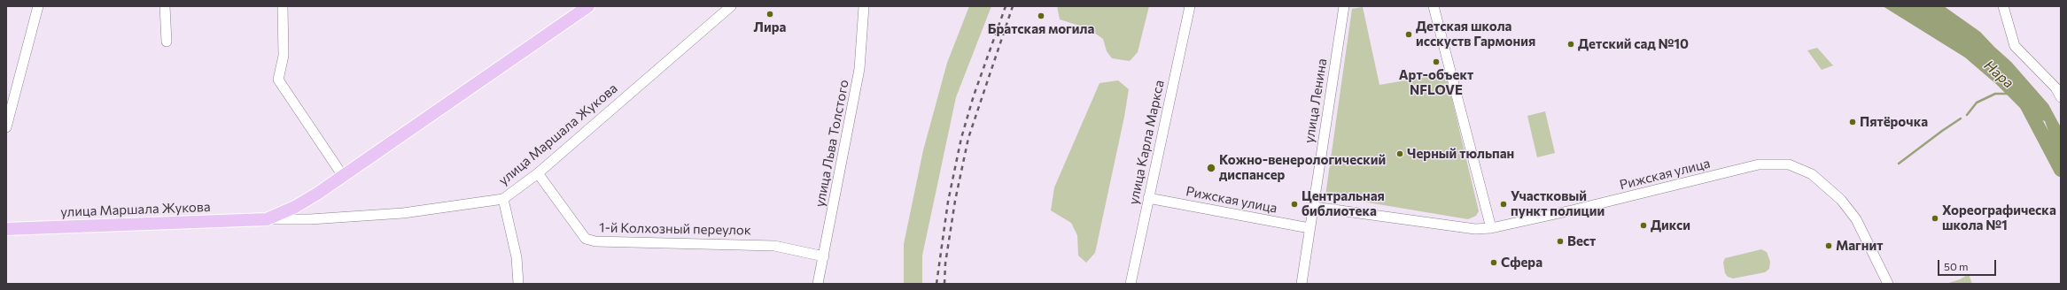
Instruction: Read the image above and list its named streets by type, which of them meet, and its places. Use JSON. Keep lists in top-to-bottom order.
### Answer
{
  "streets": {
    "main road": ["улица Маршала Жукова"],
    "street": [
      "улица Ленина",
      "улица Карла Маркса",
      "улица Льва Толстого",
      "Рижская улица",
      "1-й Колхозный переулок"
    ]
  },
  "crossings": [
    ["улица Ленина", "Рижская улица"],
    ["улица Маршала Жукова", "1-й Колхозный переулок"],
    ["улица Карла Маркса", "Рижская улица"],
    ["улица Льва Толстого", "1-й Колхозный переулок"]
  ],
  "water": ["Нара"],
  "places": [
    "Лира",
    "Братская могила",
    "Детская школа исскуств Гармония",
    "Детский сад №10",
    "Арт-объект NFLOVE",
    "Пятёрочка",
    "Черный тюльпан",
    "Кожно-венерологический диспансер",
    "Центральная библиотека",
    "Участковый пункт полиции",
    "Хореографическа школа №1",
    "Дикси",
    "Вест",
    "Магнит",
    "Сфера"
  ],
  "scale_bar": "50 m"
}
